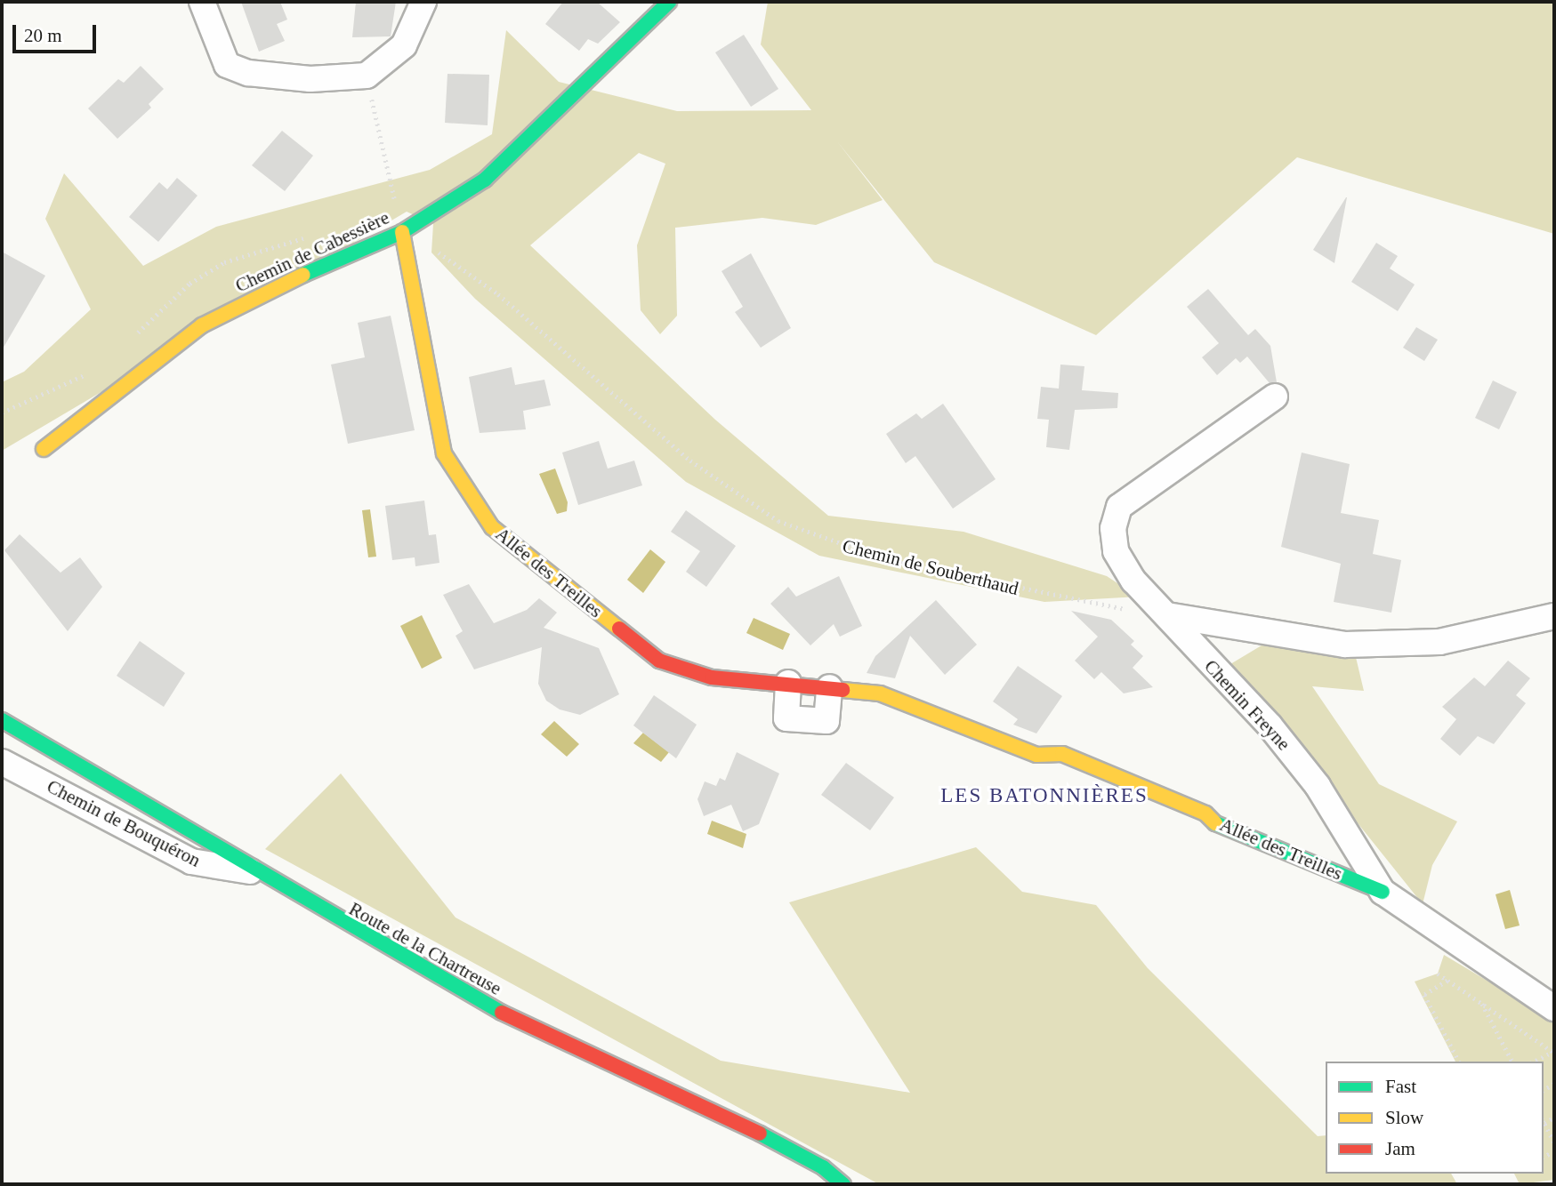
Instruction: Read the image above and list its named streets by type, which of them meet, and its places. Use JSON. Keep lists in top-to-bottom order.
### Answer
{
  "streets": {
    "street": [
      "Chemin de Cabessière",
      "Allée des Treilles",
      "Chemin Freyne",
      "Chemin de Bouquéron",
      "Route de la Chartreuse"
    ],
    "path": ["Chemin de Souberthaud"]
  },
  "crossings": [
    ["Chemin de Cabessière", "Chemin de Souberthaud"],
    ["Chemin de Cabessière", "Allée des Treilles"],
    ["Chemin de Souberthaud", "Allée des Treilles"],
    ["Chemin de Souberthaud", "Chemin Freyne"],
    ["Allée des Treilles", "Chemin Freyne"],
    ["Chemin de Bouquéron", "Route de la Chartreuse"]
  ],
  "districts": ["LES BATONNIÈRES"],
  "legend": ["Fast", "Slow", "Jam"],
  "scale_bar": "20 m"
}
